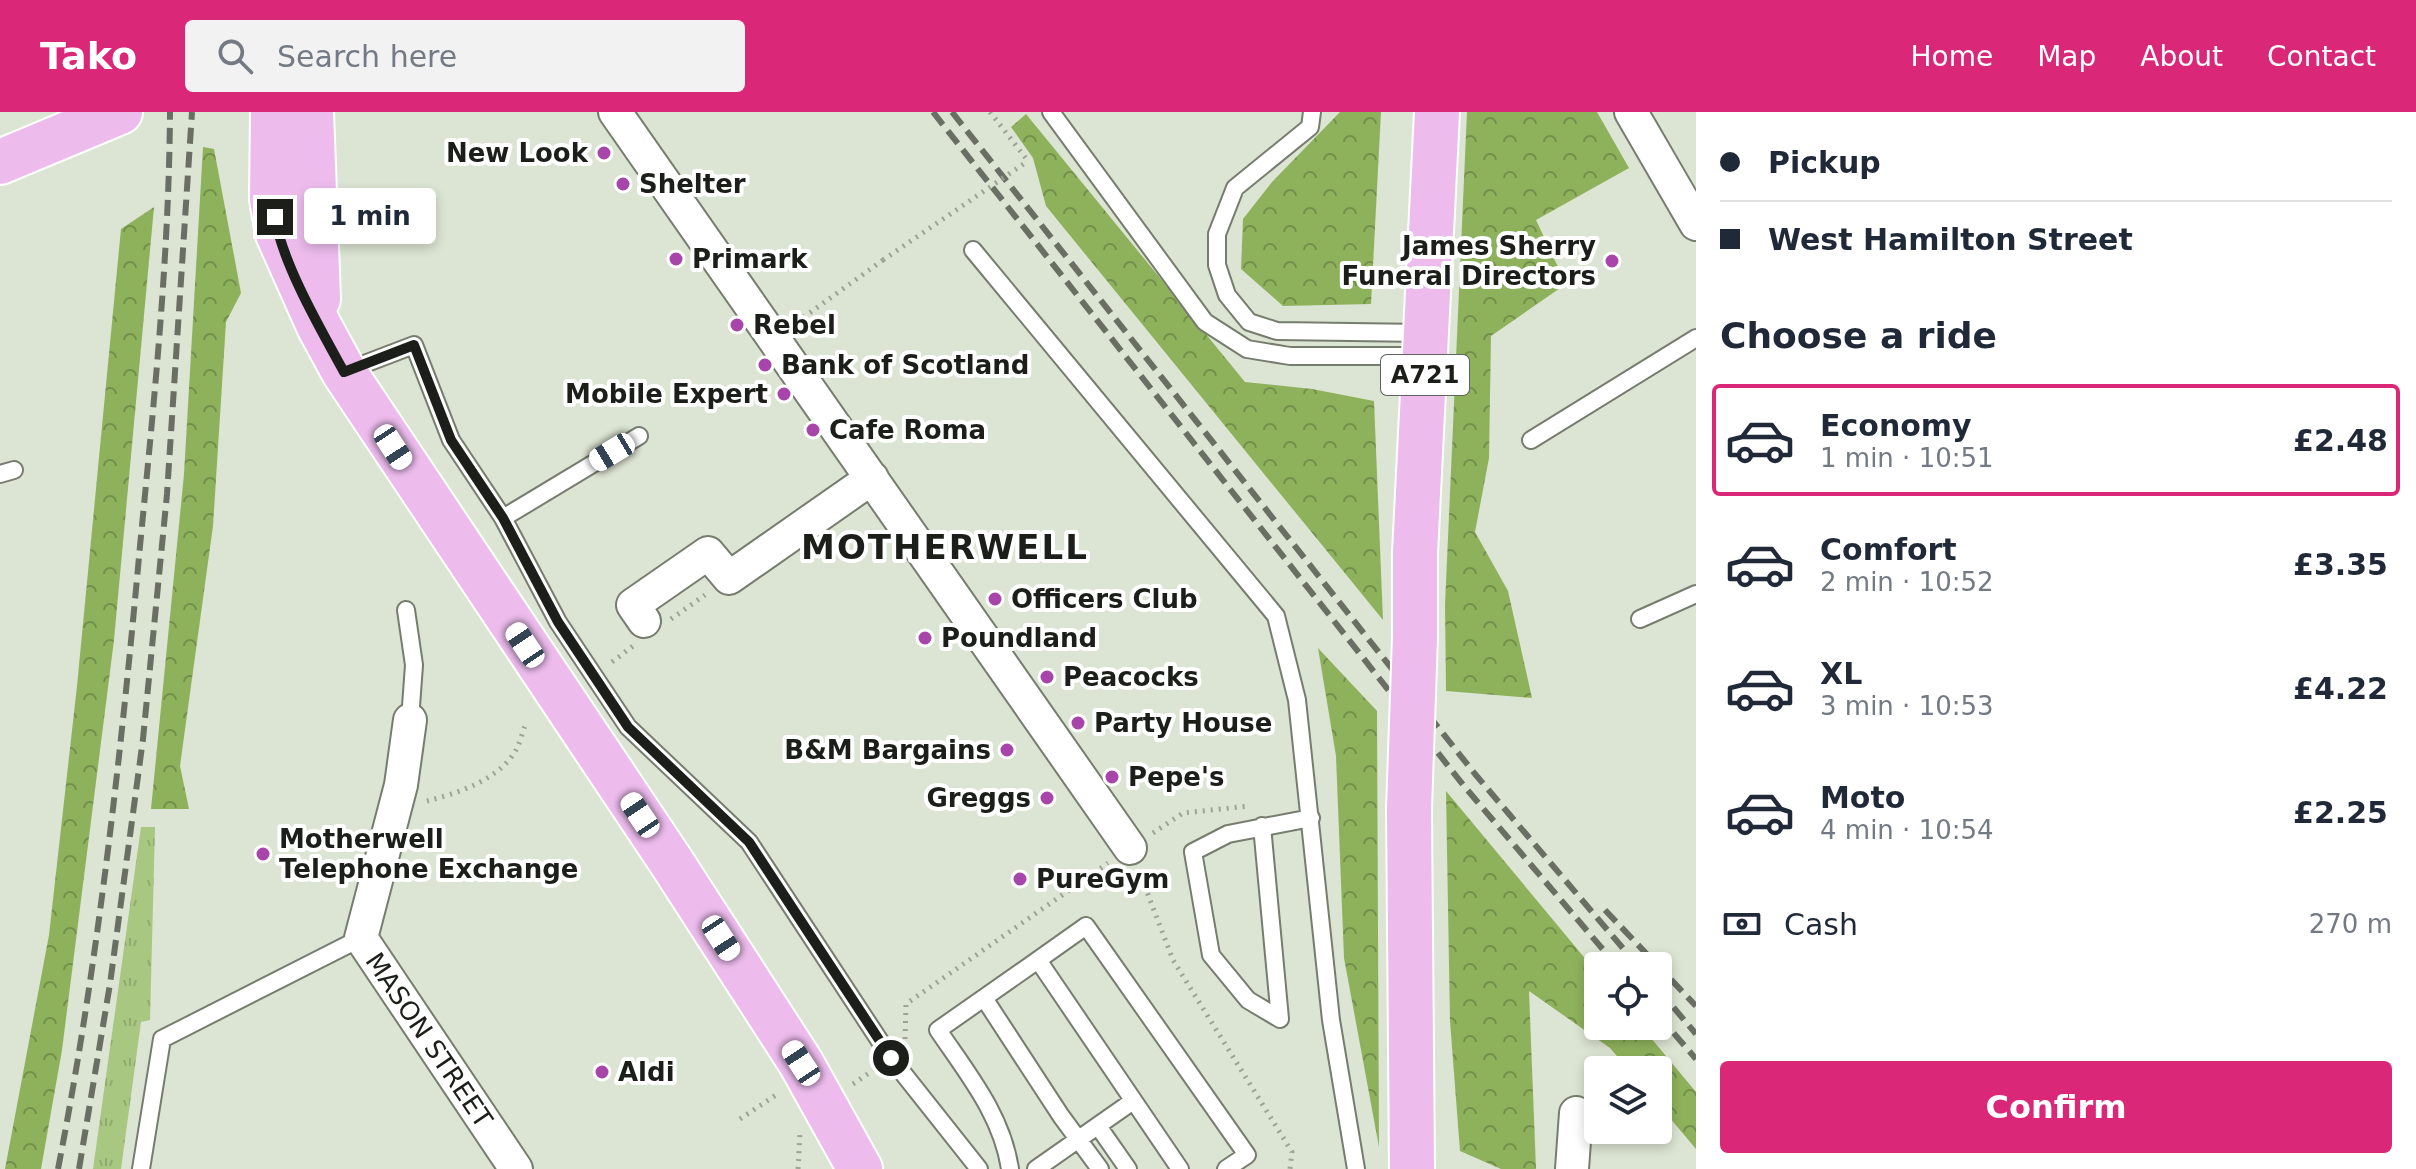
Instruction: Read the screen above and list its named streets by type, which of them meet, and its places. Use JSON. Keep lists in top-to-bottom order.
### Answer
{
  "streets": {
    "main road": ["A721"],
    "street": ["MASON STREET"]
  },
  "districts": ["MOTHERWELL"],
  "places": [
    "New Look",
    "Shelter",
    "Primark",
    "James Sherry Funeral Directors",
    "Rebel",
    "Bank of Scotland",
    "Mobile Expert",
    "Cafe Roma",
    "Officers Club",
    "Poundland",
    "Peacocks",
    "Party House",
    "B&M Bargains",
    "Pepe's",
    "Greggs",
    "Motherwell Telephone Exchange",
    "PureGym",
    "Aldi"
  ],
  "page": {
    "header": "Tako",
    "search": "Search here",
    "nav": [
      "Home",
      "Map",
      "About",
      "Contact"
    ],
    "banner": ["Pickup", "West Hamilton Street"],
    "bubble": "1 min",
    "heading": "Choose a ride",
    "list": [
      {
        "name": "Economy",
        "note": "1 min · 10:51",
        "value": "£2.48"
      },
      {
        "name": "Comfort",
        "note": "2 min · 10:52",
        "value": "£3.35"
      },
      {
        "name": "XL",
        "note": "3 min · 10:53",
        "value": "£4.22"
      },
      {
        "name": "Moto",
        "note": "4 min · 10:54",
        "value": "£2.25"
      }
    ],
    "pay": ["Cash", "270 m"],
    "buttons": "Confirm"
  }
}
